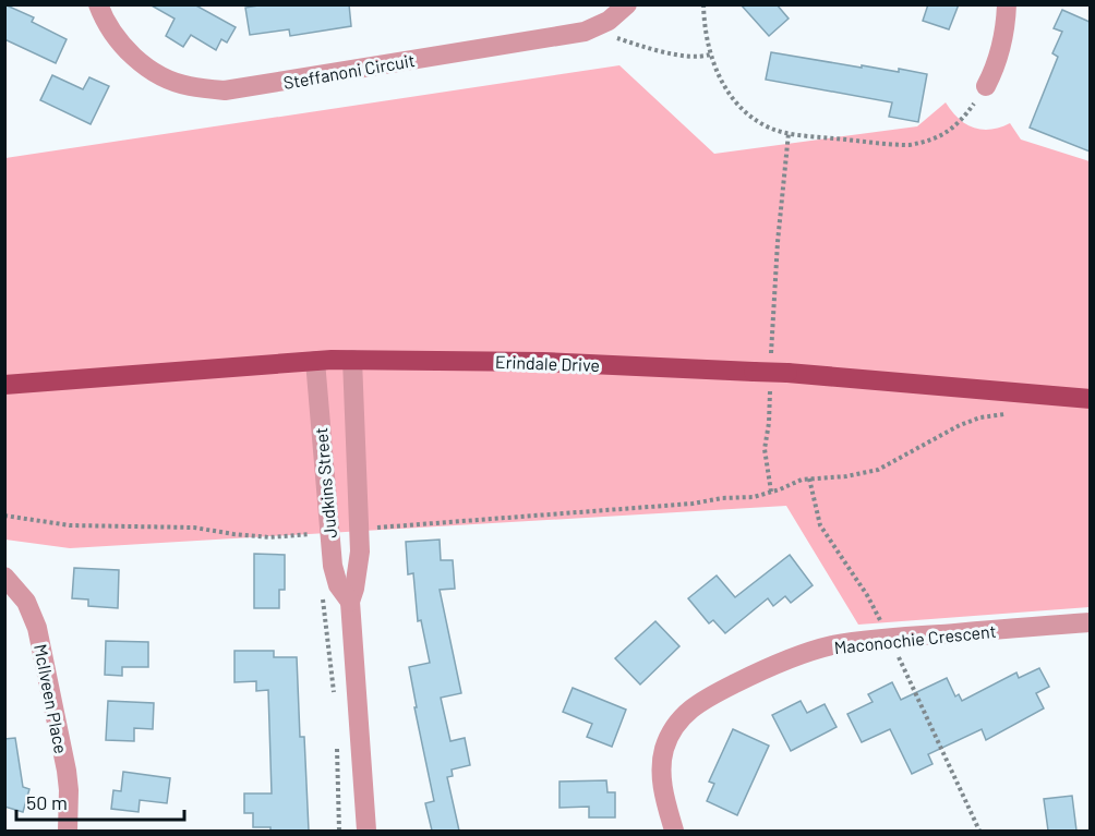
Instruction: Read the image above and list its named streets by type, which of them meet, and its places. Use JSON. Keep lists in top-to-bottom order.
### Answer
{
  "streets": {
    "main road": ["Erindale Drive"],
    "street": [
      "Steffanoni Circuit",
      "Judkins Street",
      "Maconochie Crescent",
      "McIlveen Place"
    ]
  },
  "crossings": [
    ["Erindale Drive", "Judkins Street"]
  ],
  "scale_bar": "50 m"
}
